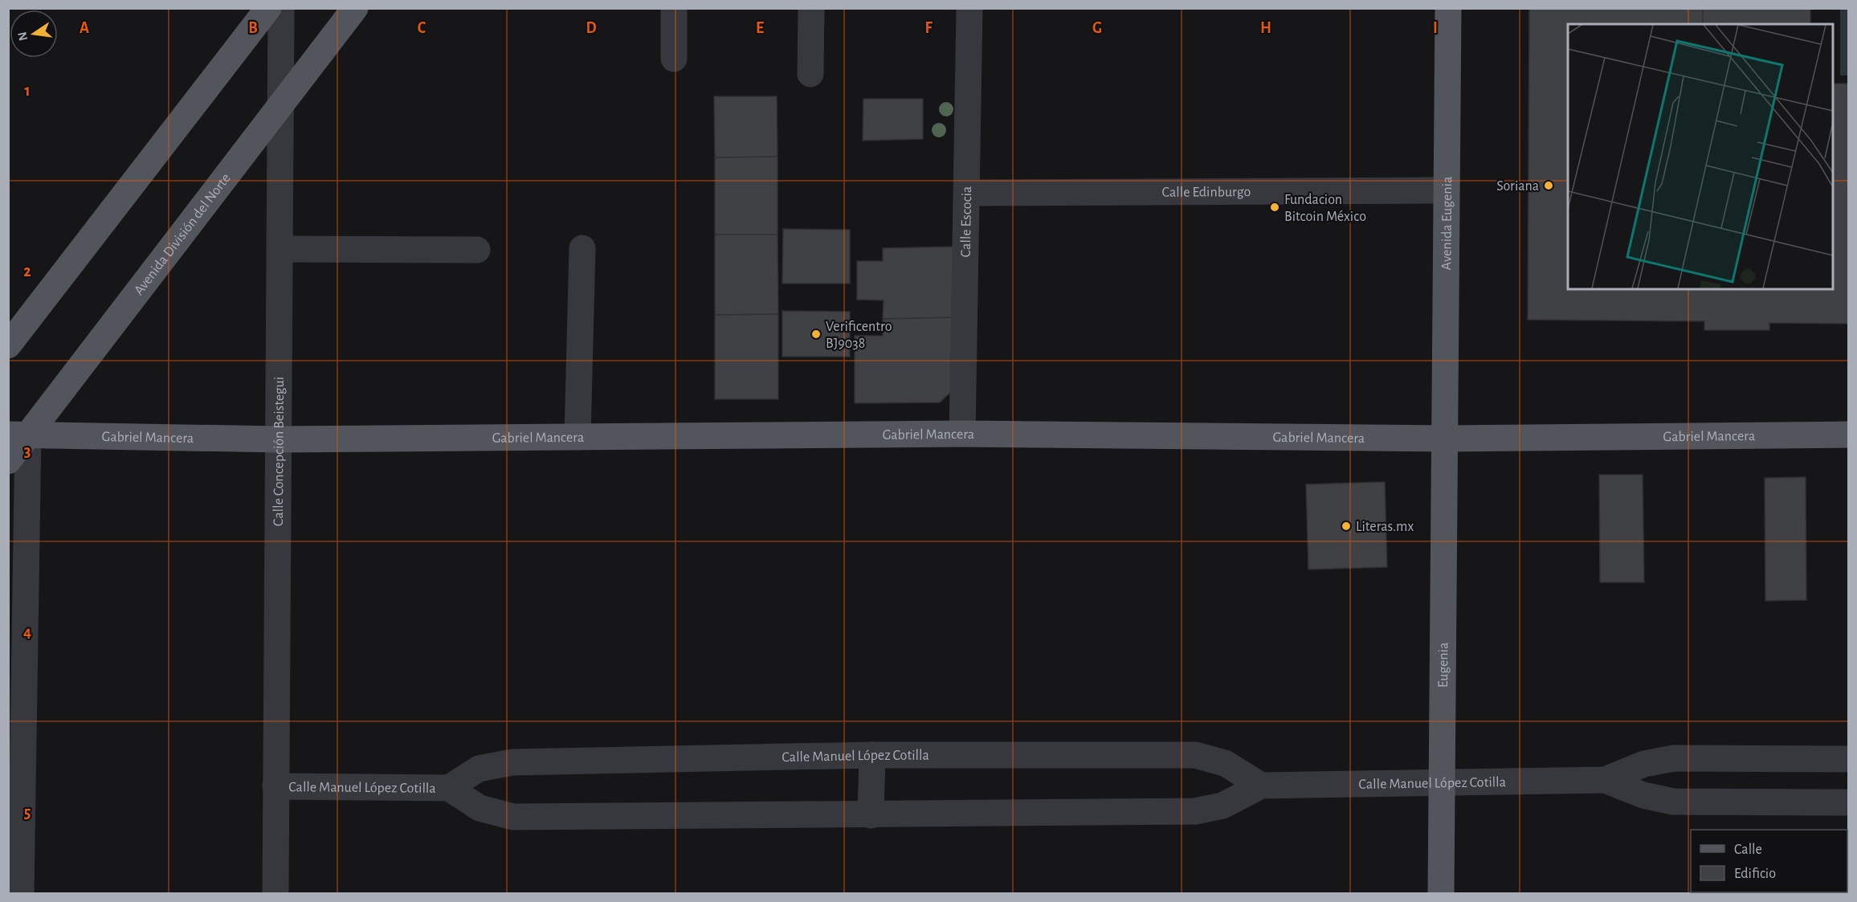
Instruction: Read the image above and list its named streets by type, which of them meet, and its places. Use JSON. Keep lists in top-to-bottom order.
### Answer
{
  "streets": {
    "main road": [
      "Avenida Eugenia",
      "Avenida División del Norte",
      "Gabriel Mancera",
      "Eugenia"
    ],
    "street": [
      "Calle Edinburgo",
      "Calle Escocia",
      "Calle Concepción Beistegui",
      "Calle Manuel López Cotilla"
    ]
  },
  "crossings": [
    ["Calle Edinburgo", "Calle Escocia"],
    ["Calle Edinburgo", "Avenida Eugenia"],
    ["Calle Escocia", "Gabriel Mancera"],
    ["Avenida Eugenia", "Gabriel Mancera"],
    ["Avenida Eugenia", "Eugenia"],
    ["Avenida División del Norte", "Gabriel Mancera"],
    ["Avenida División del Norte", "Calle Concepción Beistegui"],
    ["Gabriel Mancera", "Calle Concepción Beistegui"],
    ["Gabriel Mancera", "Eugenia"],
    ["Calle Concepción Beistegui", "Calle Manuel López Cotilla"],
    ["Eugenia", "Calle Manuel López Cotilla"]
  ],
  "places": [
    "Soriana",
    "Fundacion Bitcoin México",
    "Verificentro BJ9038",
    "Literas.mx"
  ],
  "legend": ["Calle", "Edificio"],
  "north": "left",
  "grid": {
    "columns": [
      "A",
      "B",
      "C",
      "D",
      "E",
      "F",
      "G",
      "H",
      "I"
    ],
    "rows": [
      "1",
      "2",
      "3",
      "4",
      "5"
    ]
  }
}
